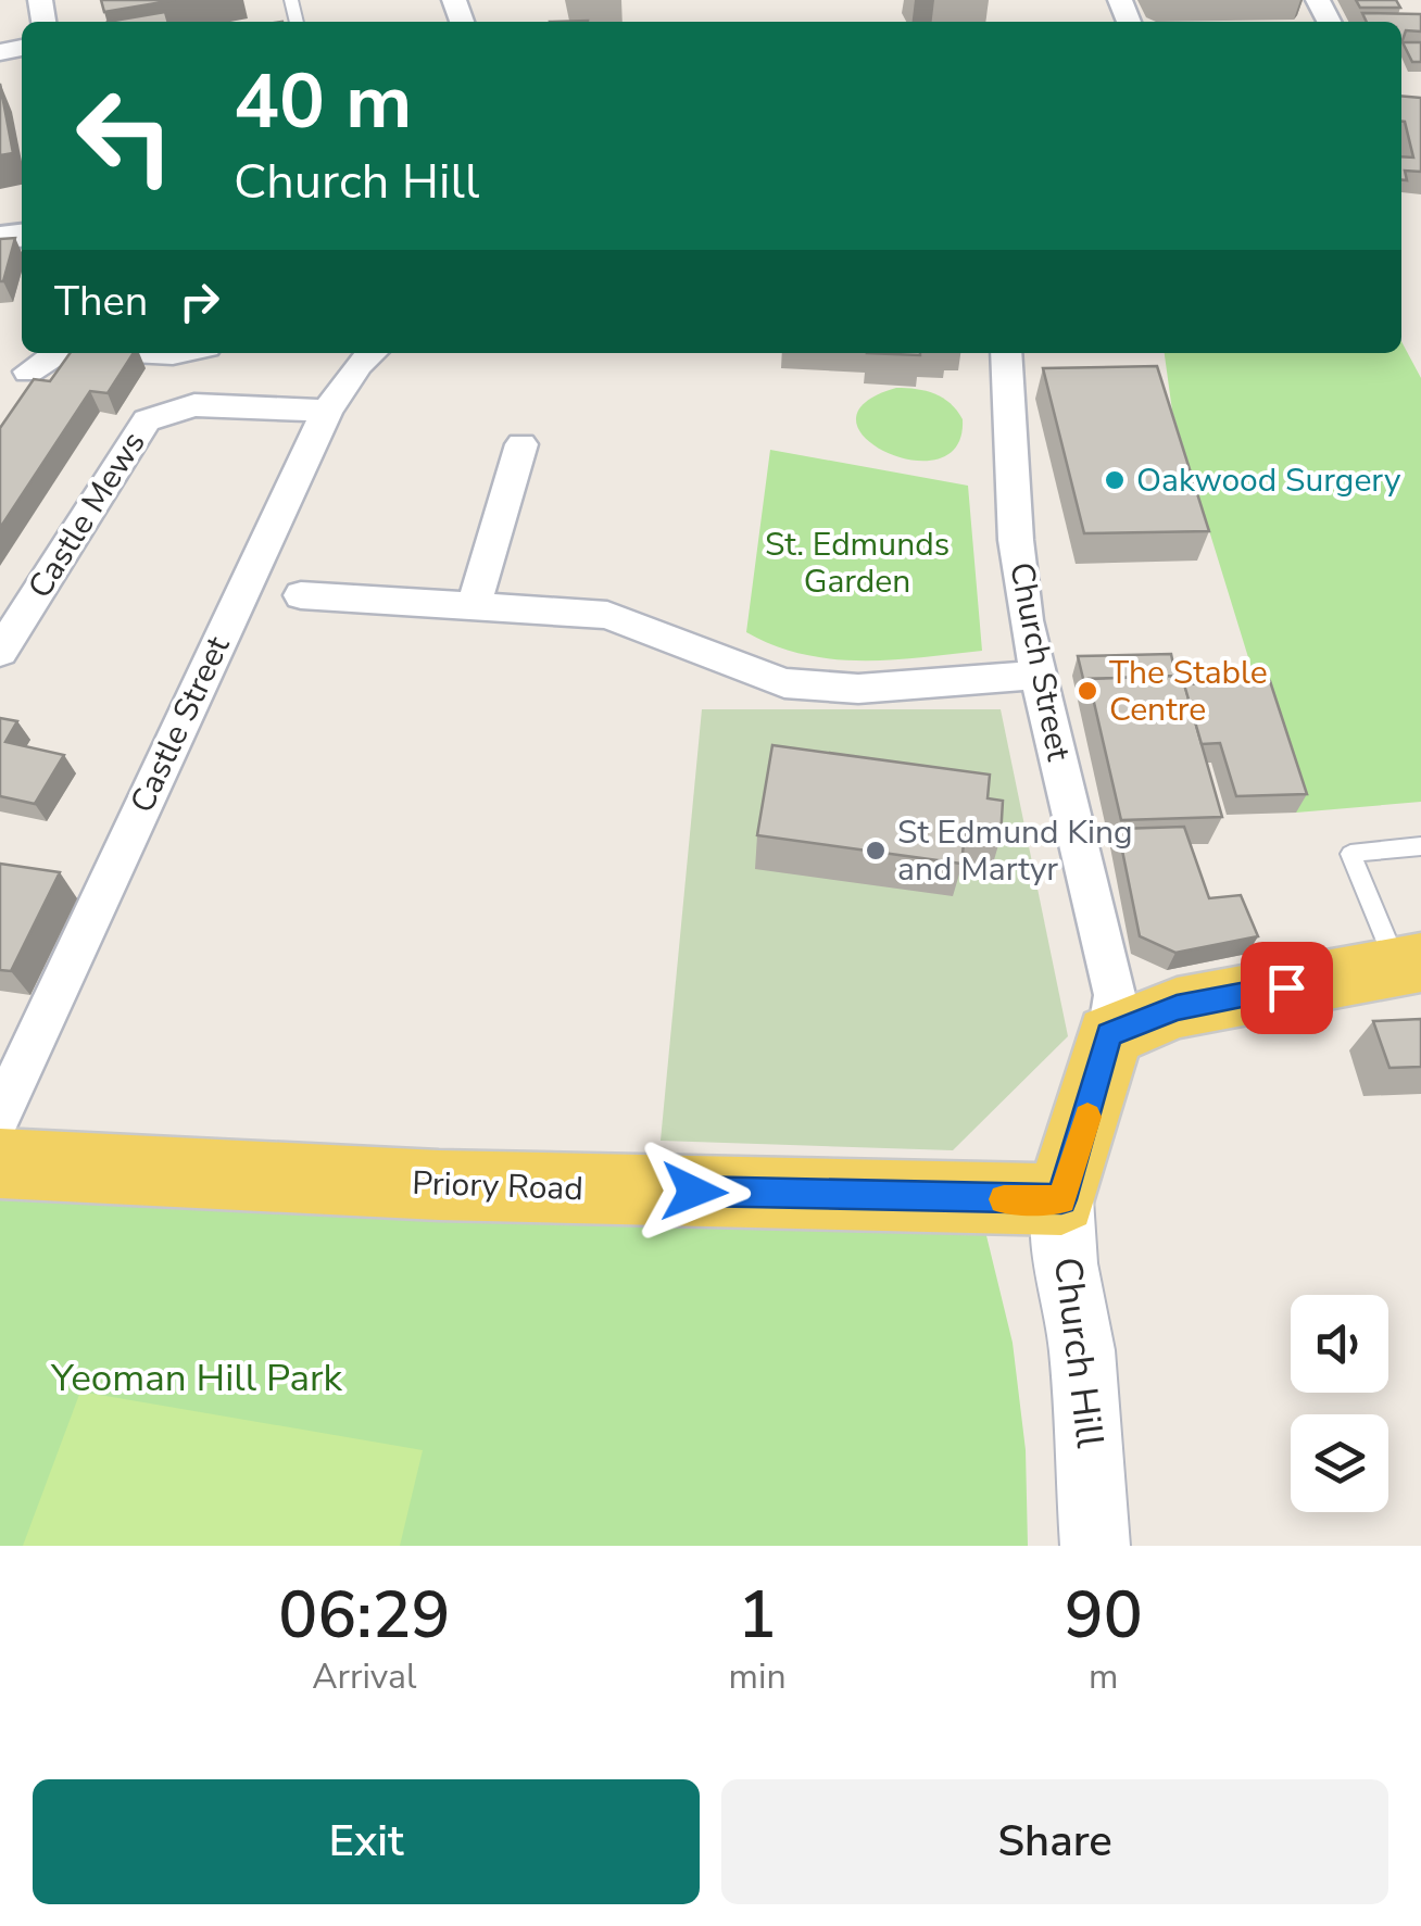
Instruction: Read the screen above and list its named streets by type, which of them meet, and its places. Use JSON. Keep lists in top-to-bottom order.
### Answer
{
  "streets": {
    "main road": ["Priory Road", "Church Hill"],
    "street": ["Castle Mews", "Church Street", "Castle Street"]
  },
  "crossings": [
    ["Castle Mews", "Castle Street"],
    ["Church Street", "Church Hill"],
    ["Priory Road", "Church Hill"]
  ],
  "parks": ["St. Edmunds Garden", "Yeoman Hill Park"],
  "places": ["Oakwood Surgery", "The Stable Centre", "St Edmund King and Martyr"],
  "page": {
    "turn": ["40 m", "Church Hill"],
    "then": "Then",
    "eta": [
      "06:29",
      "Arrival",
      "1",
      "min",
      "90",
      "m"
    ],
    "buttons": ["Exit", "Share"]
  }
}
